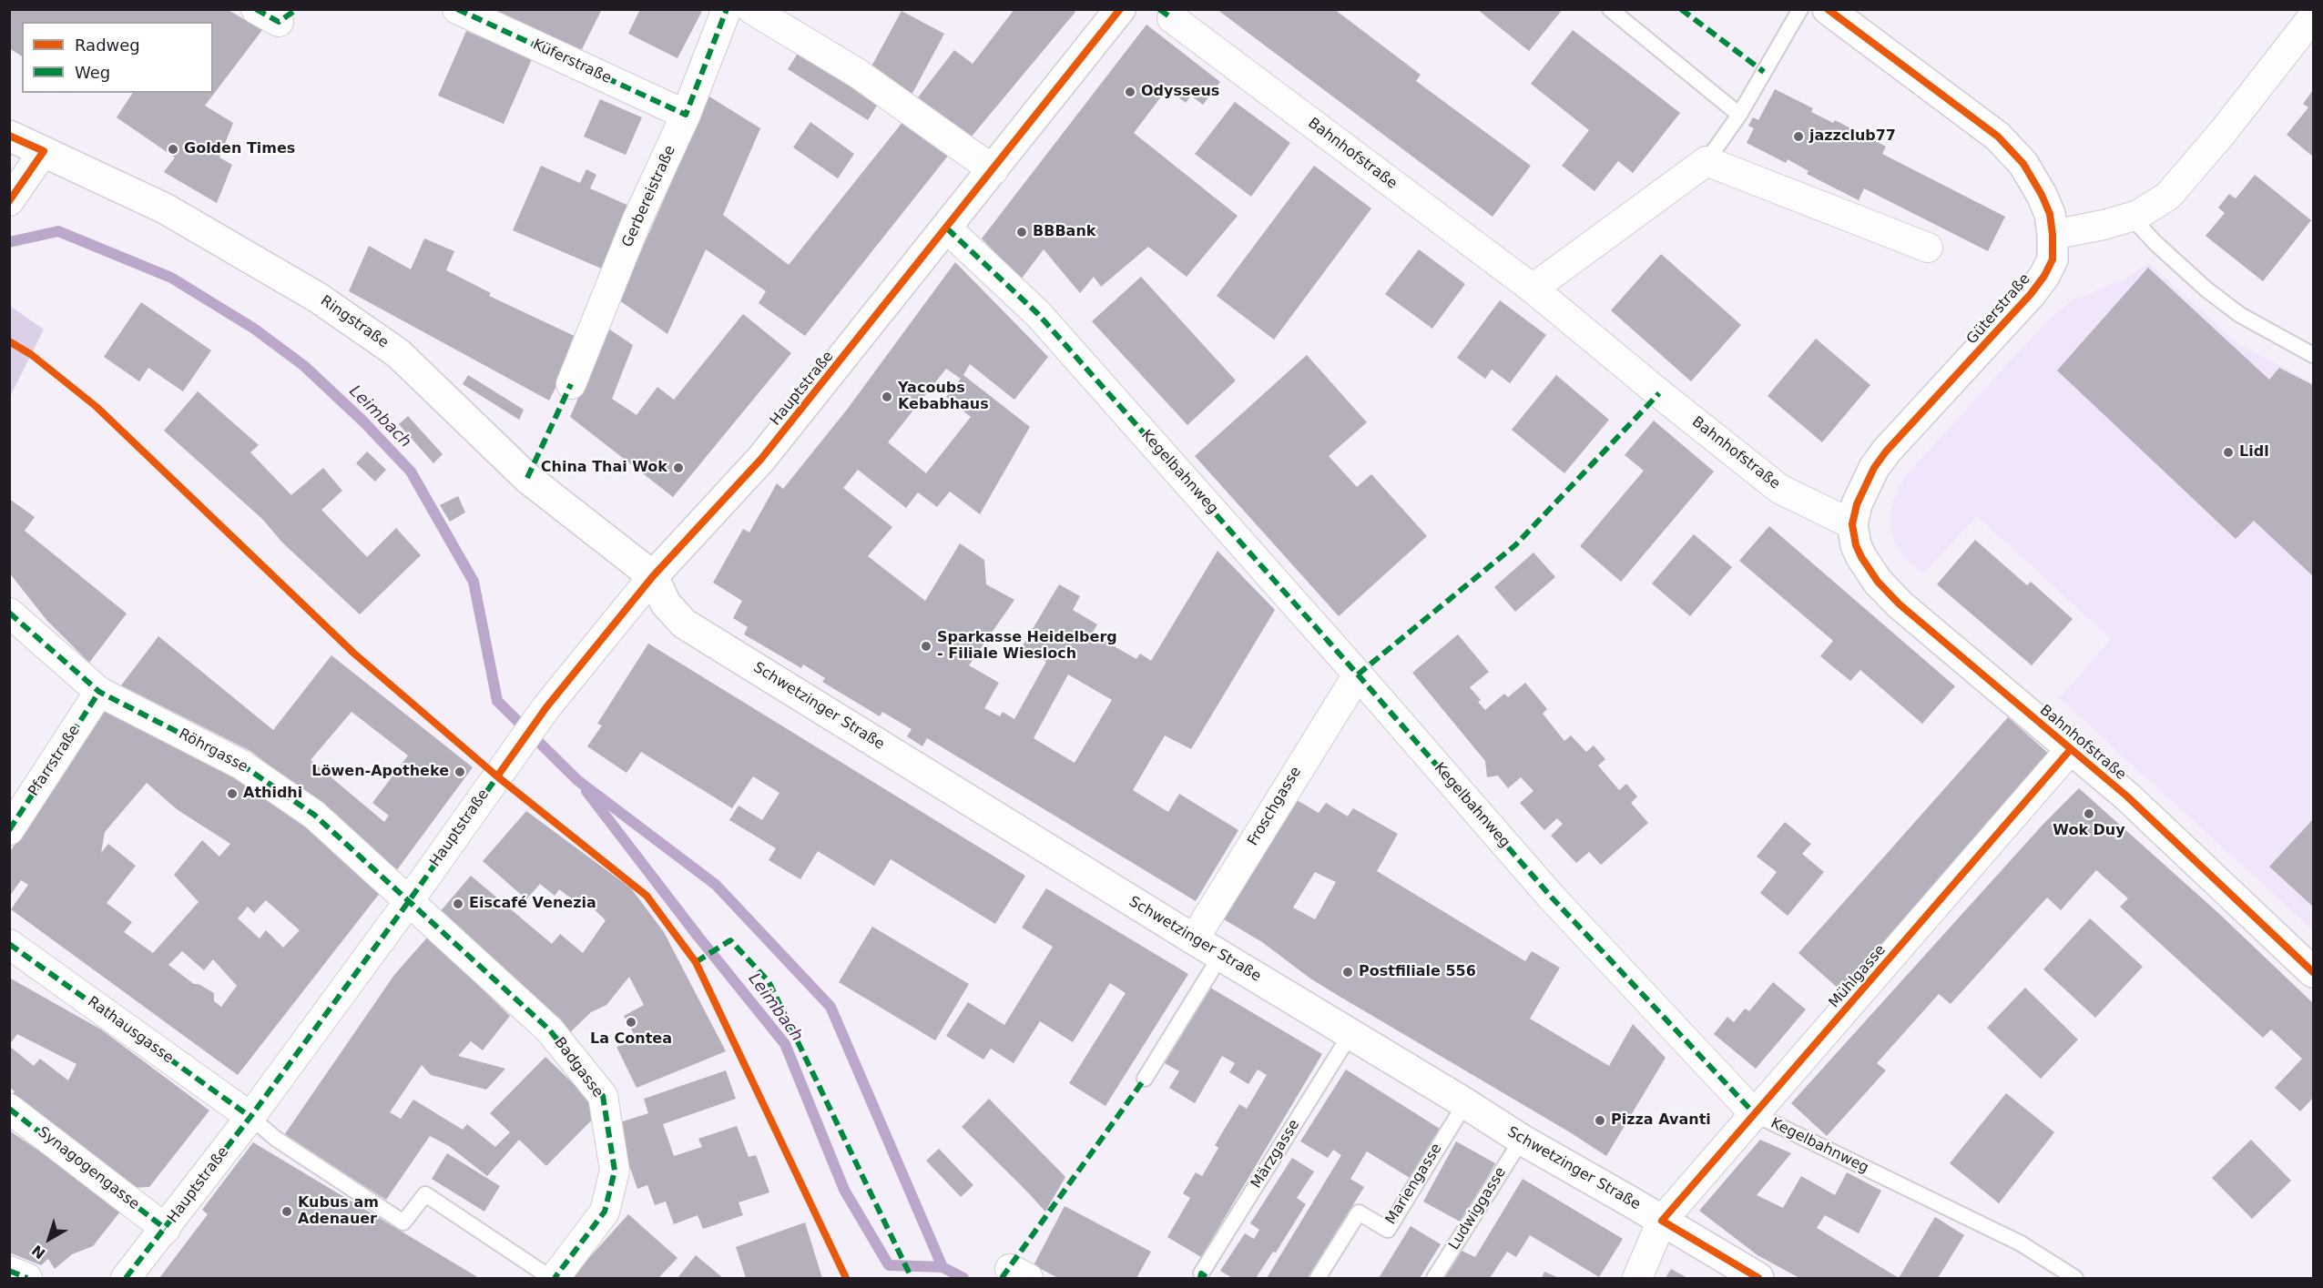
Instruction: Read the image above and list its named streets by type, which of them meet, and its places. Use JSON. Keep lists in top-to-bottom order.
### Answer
{
  "streets": {
    "street": [
      "Küferstraße",
      "Bahnhofstraße",
      "Gerbereistraße",
      "Güterstraße",
      "Ringstraße",
      "Hauptstraße",
      "Kegelbahnweg",
      "Schwetzinger Straße",
      "Röhrgasse",
      "Pfarrstraße",
      "Froschgasse",
      "Mühlgasse",
      "Rathausgasse",
      "Badgasse",
      "Synagogengasse"
    ],
    "lane": ["Märzgasse", "Mariengasse", "Ludwiggasse"]
  },
  "crossings": [
    ["Küferstraße", "Gerbereistraße"],
    ["Bahnhofstraße", "Güterstraße"],
    ["Bahnhofstraße", "Mühlgasse"],
    ["Ringstraße", "Hauptstraße"],
    ["Ringstraße", "Schwetzinger Straße"],
    ["Hauptstraße", "Kegelbahnweg"],
    ["Hauptstraße", "Schwetzinger Straße"],
    ["Hauptstraße", "Röhrgasse"],
    ["Hauptstraße", "Rathausgasse"],
    ["Hauptstraße", "Badgasse"],
    ["Hauptstraße", "Synagogengasse"],
    ["Kegelbahnweg", "Froschgasse"],
    ["Kegelbahnweg", "Mühlgasse"],
    ["Schwetzinger Straße", "Froschgasse"],
    ["Schwetzinger Straße", "Mühlgasse"],
    ["Schwetzinger Straße", "Märzgasse"],
    ["Schwetzinger Straße", "Mariengasse"],
    ["Schwetzinger Straße", "Ludwiggasse"],
    ["Röhrgasse", "Pfarrstraße"],
    ["Röhrgasse", "Badgasse"]
  ],
  "water": ["Leimbach"],
  "places": [
    "Odysseus",
    "jazzclub77",
    "Golden Times",
    "BBBank",
    "Yacoubs Kebabhaus",
    "Lidl",
    "China Thai Wok",
    "Sparkasse Heidelberg - Filiale Wiesloch",
    "Löwen-Apotheke",
    "Athidhi",
    "Wok Duy",
    "Eiscafé Venezia",
    "Postfiliale 556",
    "La Contea",
    "Pizza Avanti",
    "Kubus am Adenauer"
  ],
  "legend": ["Radweg", "Weg"],
  "north": "bottom left"
}
